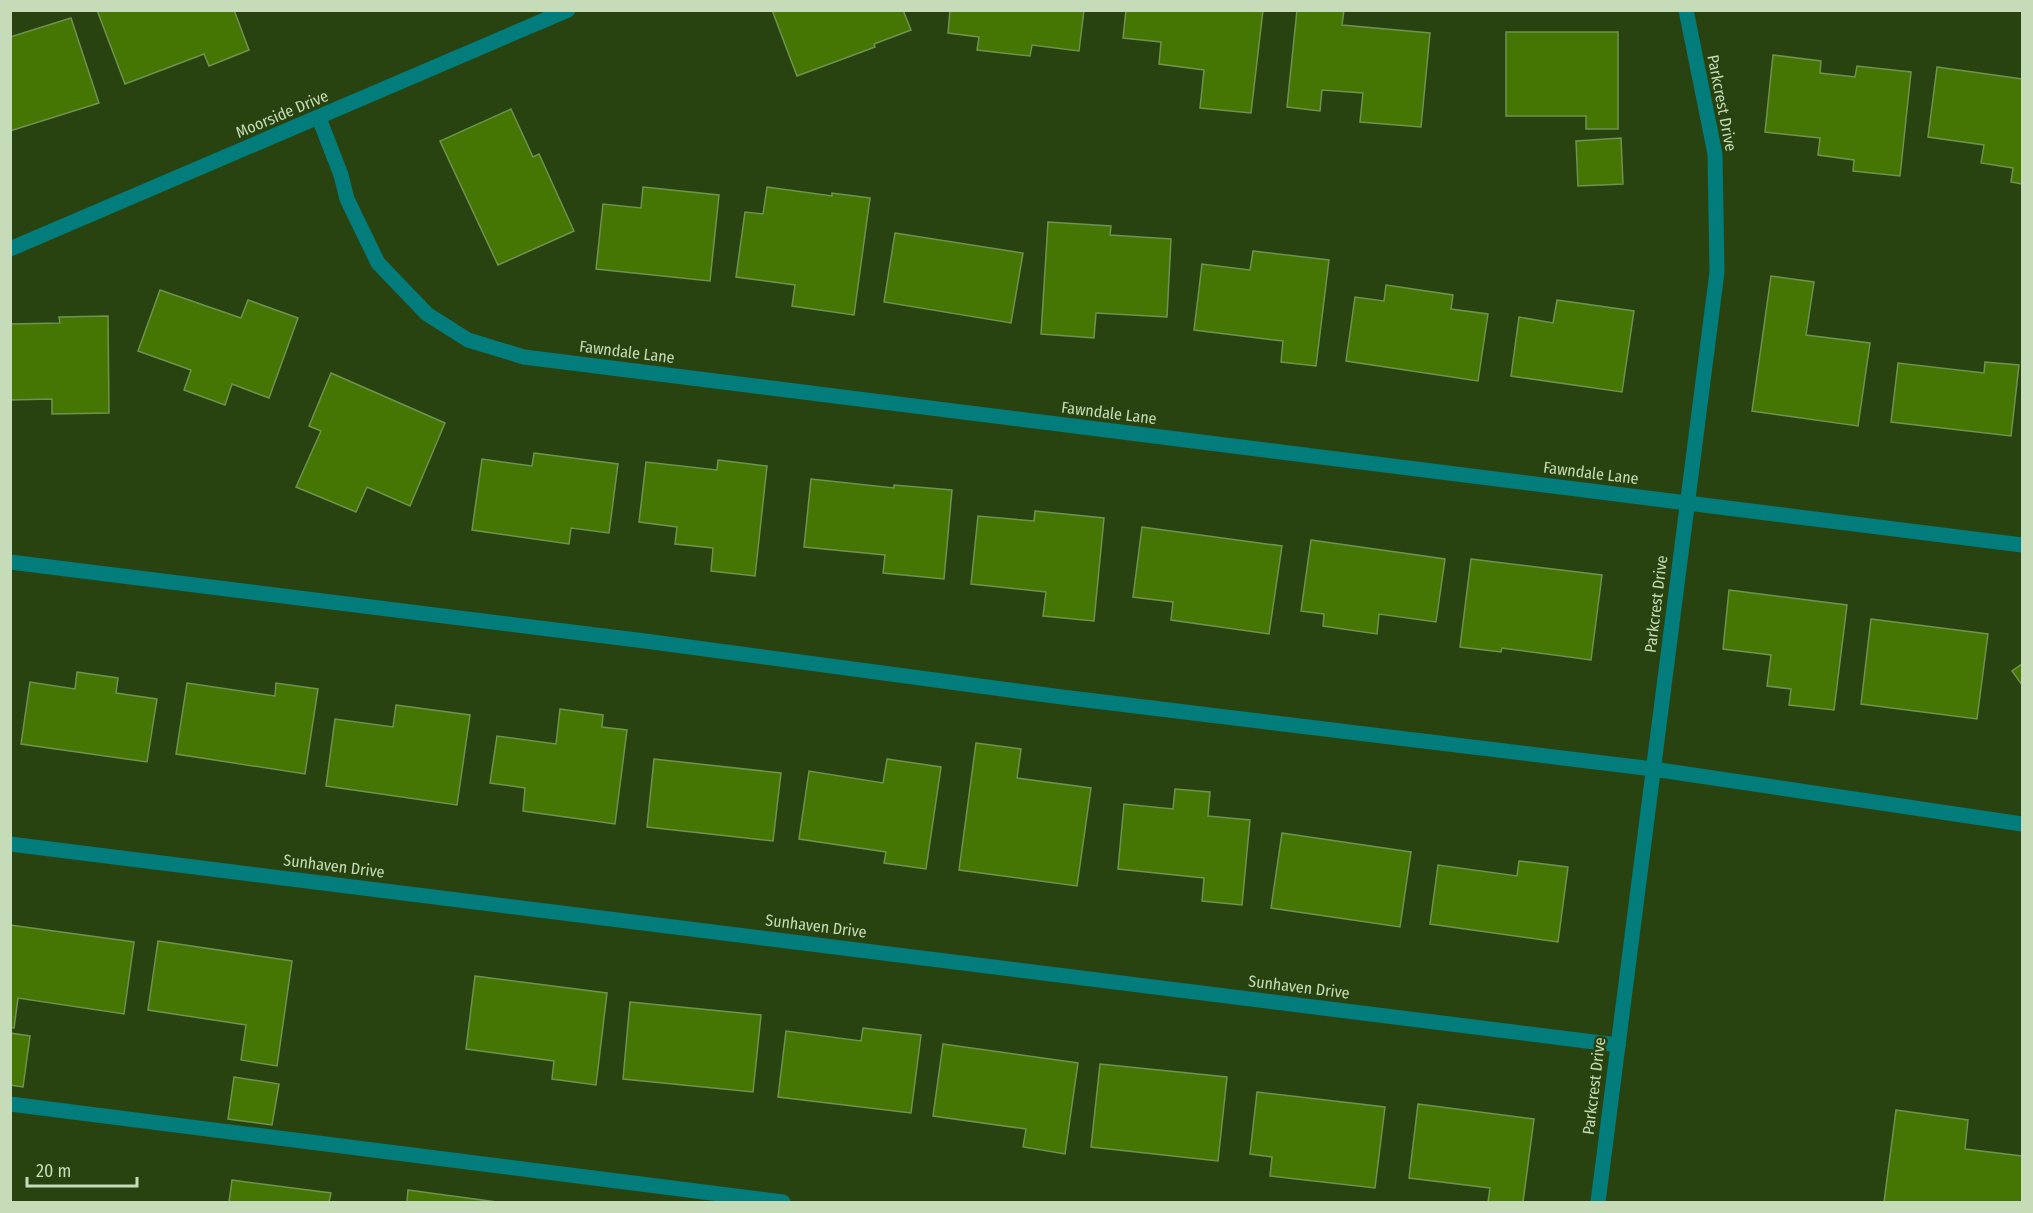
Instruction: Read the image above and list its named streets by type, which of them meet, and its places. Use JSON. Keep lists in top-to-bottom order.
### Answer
{
  "streets": {
    "street": [
      "Parkcrest Drive",
      "Moorside Drive",
      "Fawndale Lane",
      "Sunhaven Drive"
    ]
  },
  "crossings": [
    ["Parkcrest Drive", "Fawndale Lane"],
    ["Parkcrest Drive", "Sunhaven Drive"],
    ["Moorside Drive", "Fawndale Lane"]
  ],
  "scale_bar": "20 m"
}
